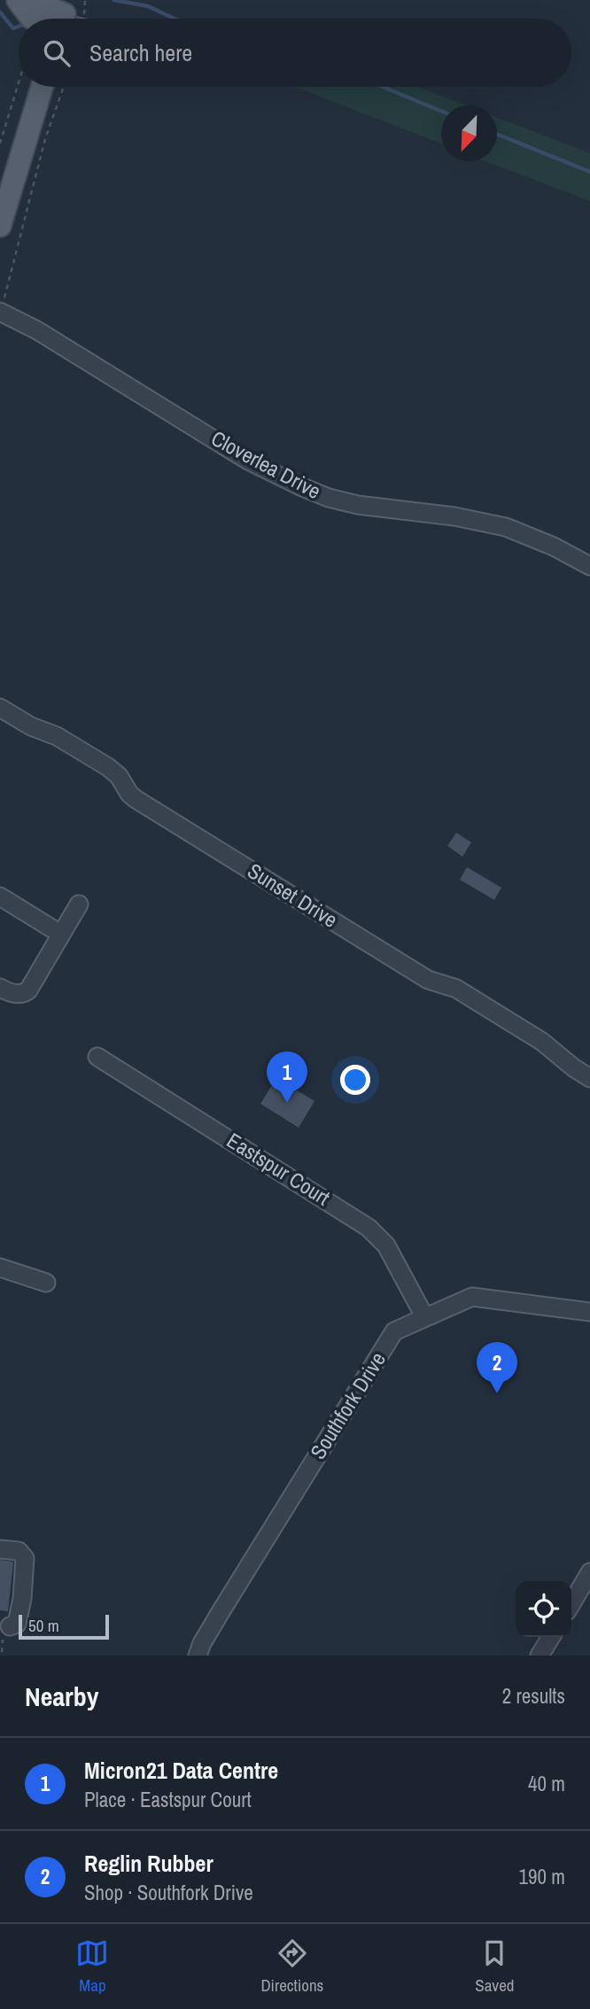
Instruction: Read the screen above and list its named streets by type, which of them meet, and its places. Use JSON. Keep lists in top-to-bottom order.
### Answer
{
  "streets": {
    "street": [
      "Cloverlea Drive",
      "Sunset Drive",
      "Eastspur Court",
      "Southfork Drive"
    ]
  },
  "crossings": [
    ["Eastspur Court", "Southfork Drive"]
  ],
  "scale_bar": "50 m",
  "north": "bottom left",
  "page": {
    "search": "Search here",
    "pins": ["1", "2"],
    "scale": "50 m",
    "heading": ["Nearby", "2 results"],
    "list": [
      {
        "mark": "1",
        "name": "Micron21 Data Centre",
        "note": "Place · Eastspur Court",
        "value": "40 m"
      },
      {
        "mark": "2",
        "name": "Reglin Rubber",
        "note": "Shop · Southfork Drive",
        "value": "190 m"
      }
    ],
    "nav": ["Map", "Directions", "Saved"]
  }
}
